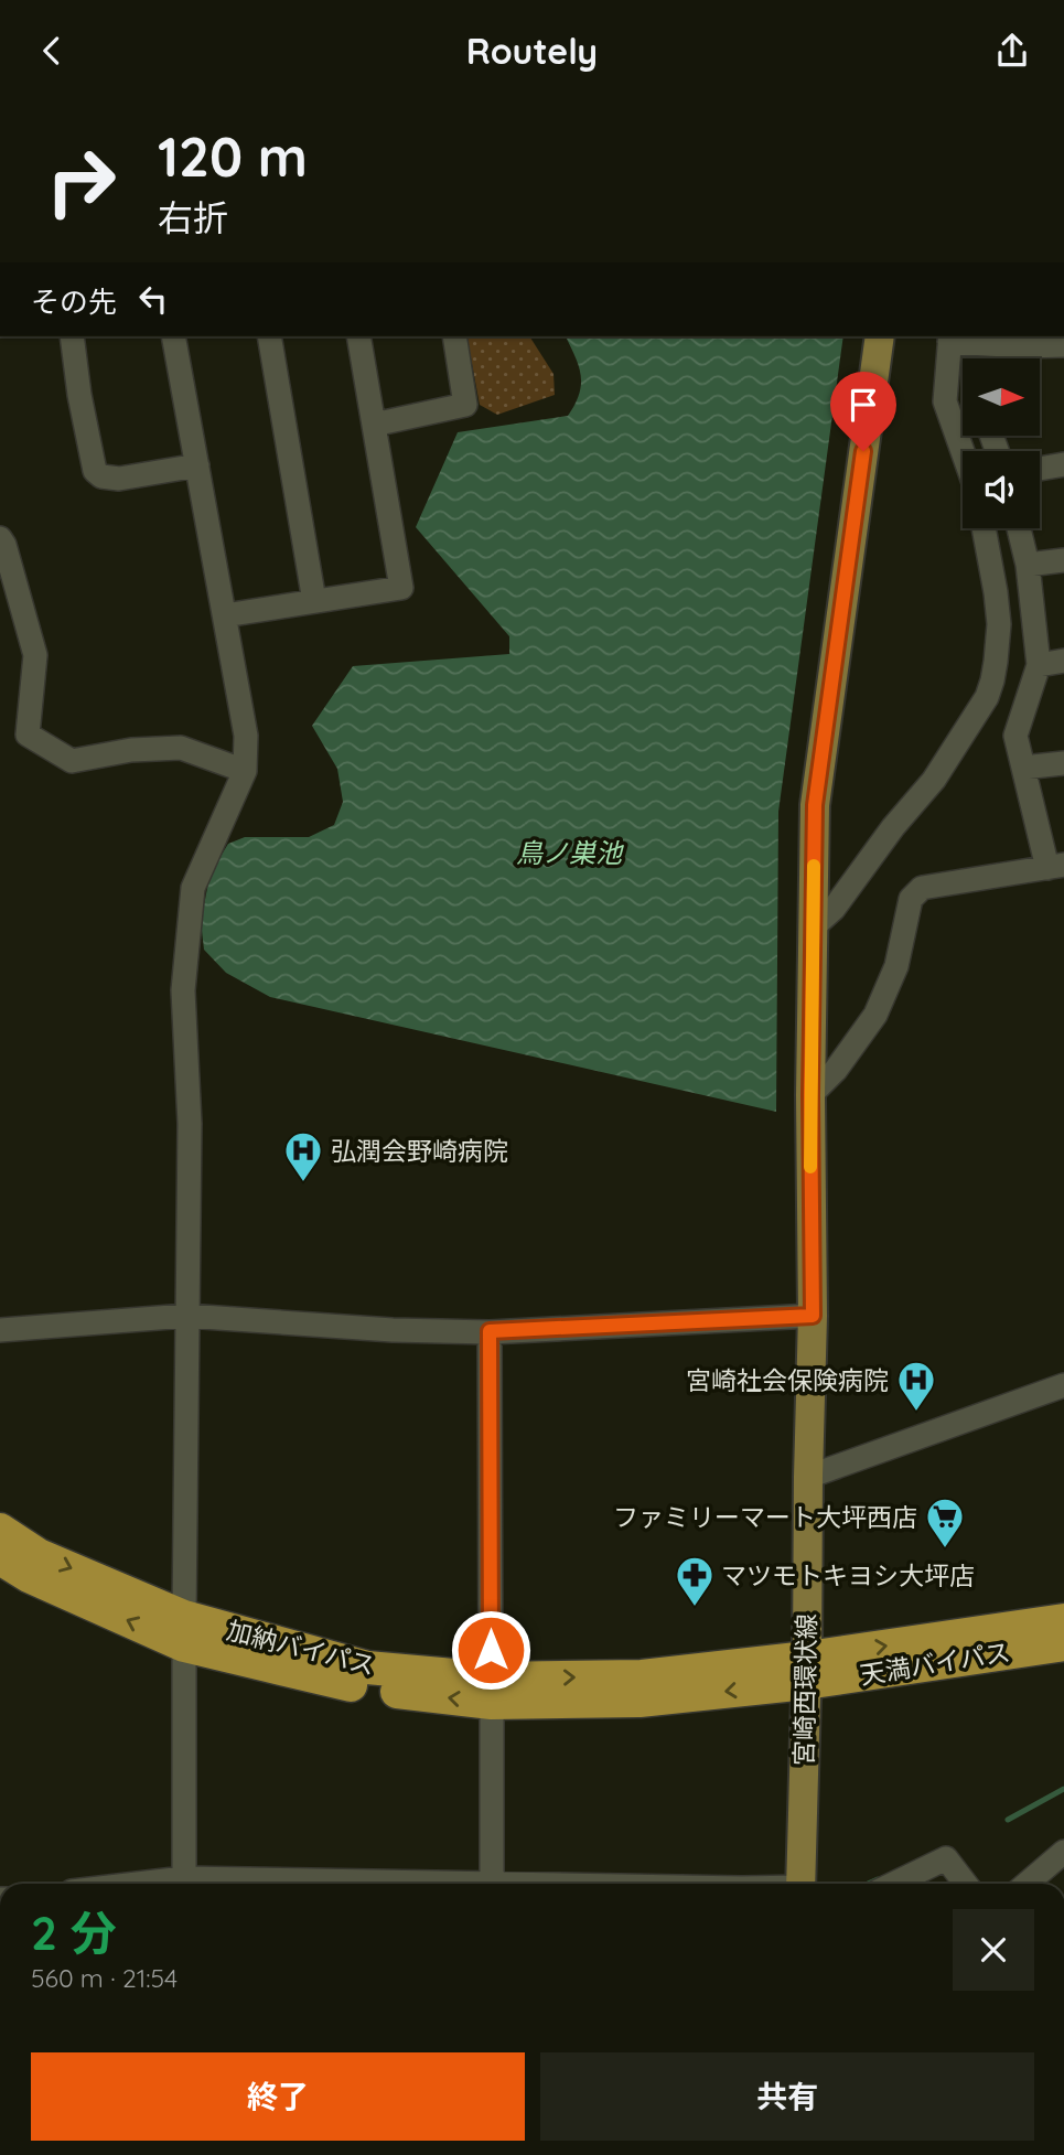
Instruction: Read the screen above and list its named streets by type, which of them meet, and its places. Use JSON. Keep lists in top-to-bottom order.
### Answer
{
  "streets": {
    "highway": ["加納バイパス", "天満バイパス"],
    "main road": ["宮崎西環状線"]
  },
  "crossings": [
    ["加納バイパス", "天満バイパス"],
    ["加納バイパス", "宮崎西環状線"],
    ["天満バイパス", "宮崎西環状線"]
  ],
  "water": ["鳥ノ巣池"],
  "places": {
    "hospital": ["弘潤会野崎病院", "宮崎社会保険病院"],
    "supermarket": ["ファミリーマート大坪西店"],
    "pharmacy": ["マツモトキヨシ大坪店"]
  },
  "north": "right",
  "page": {
    "header": "Routely",
    "turn": ["120 m", "右折"],
    "then": "その先",
    "heading": ["2 分", "560 m · 21:54"],
    "buttons": ["終了", "共有"]
  }
}
